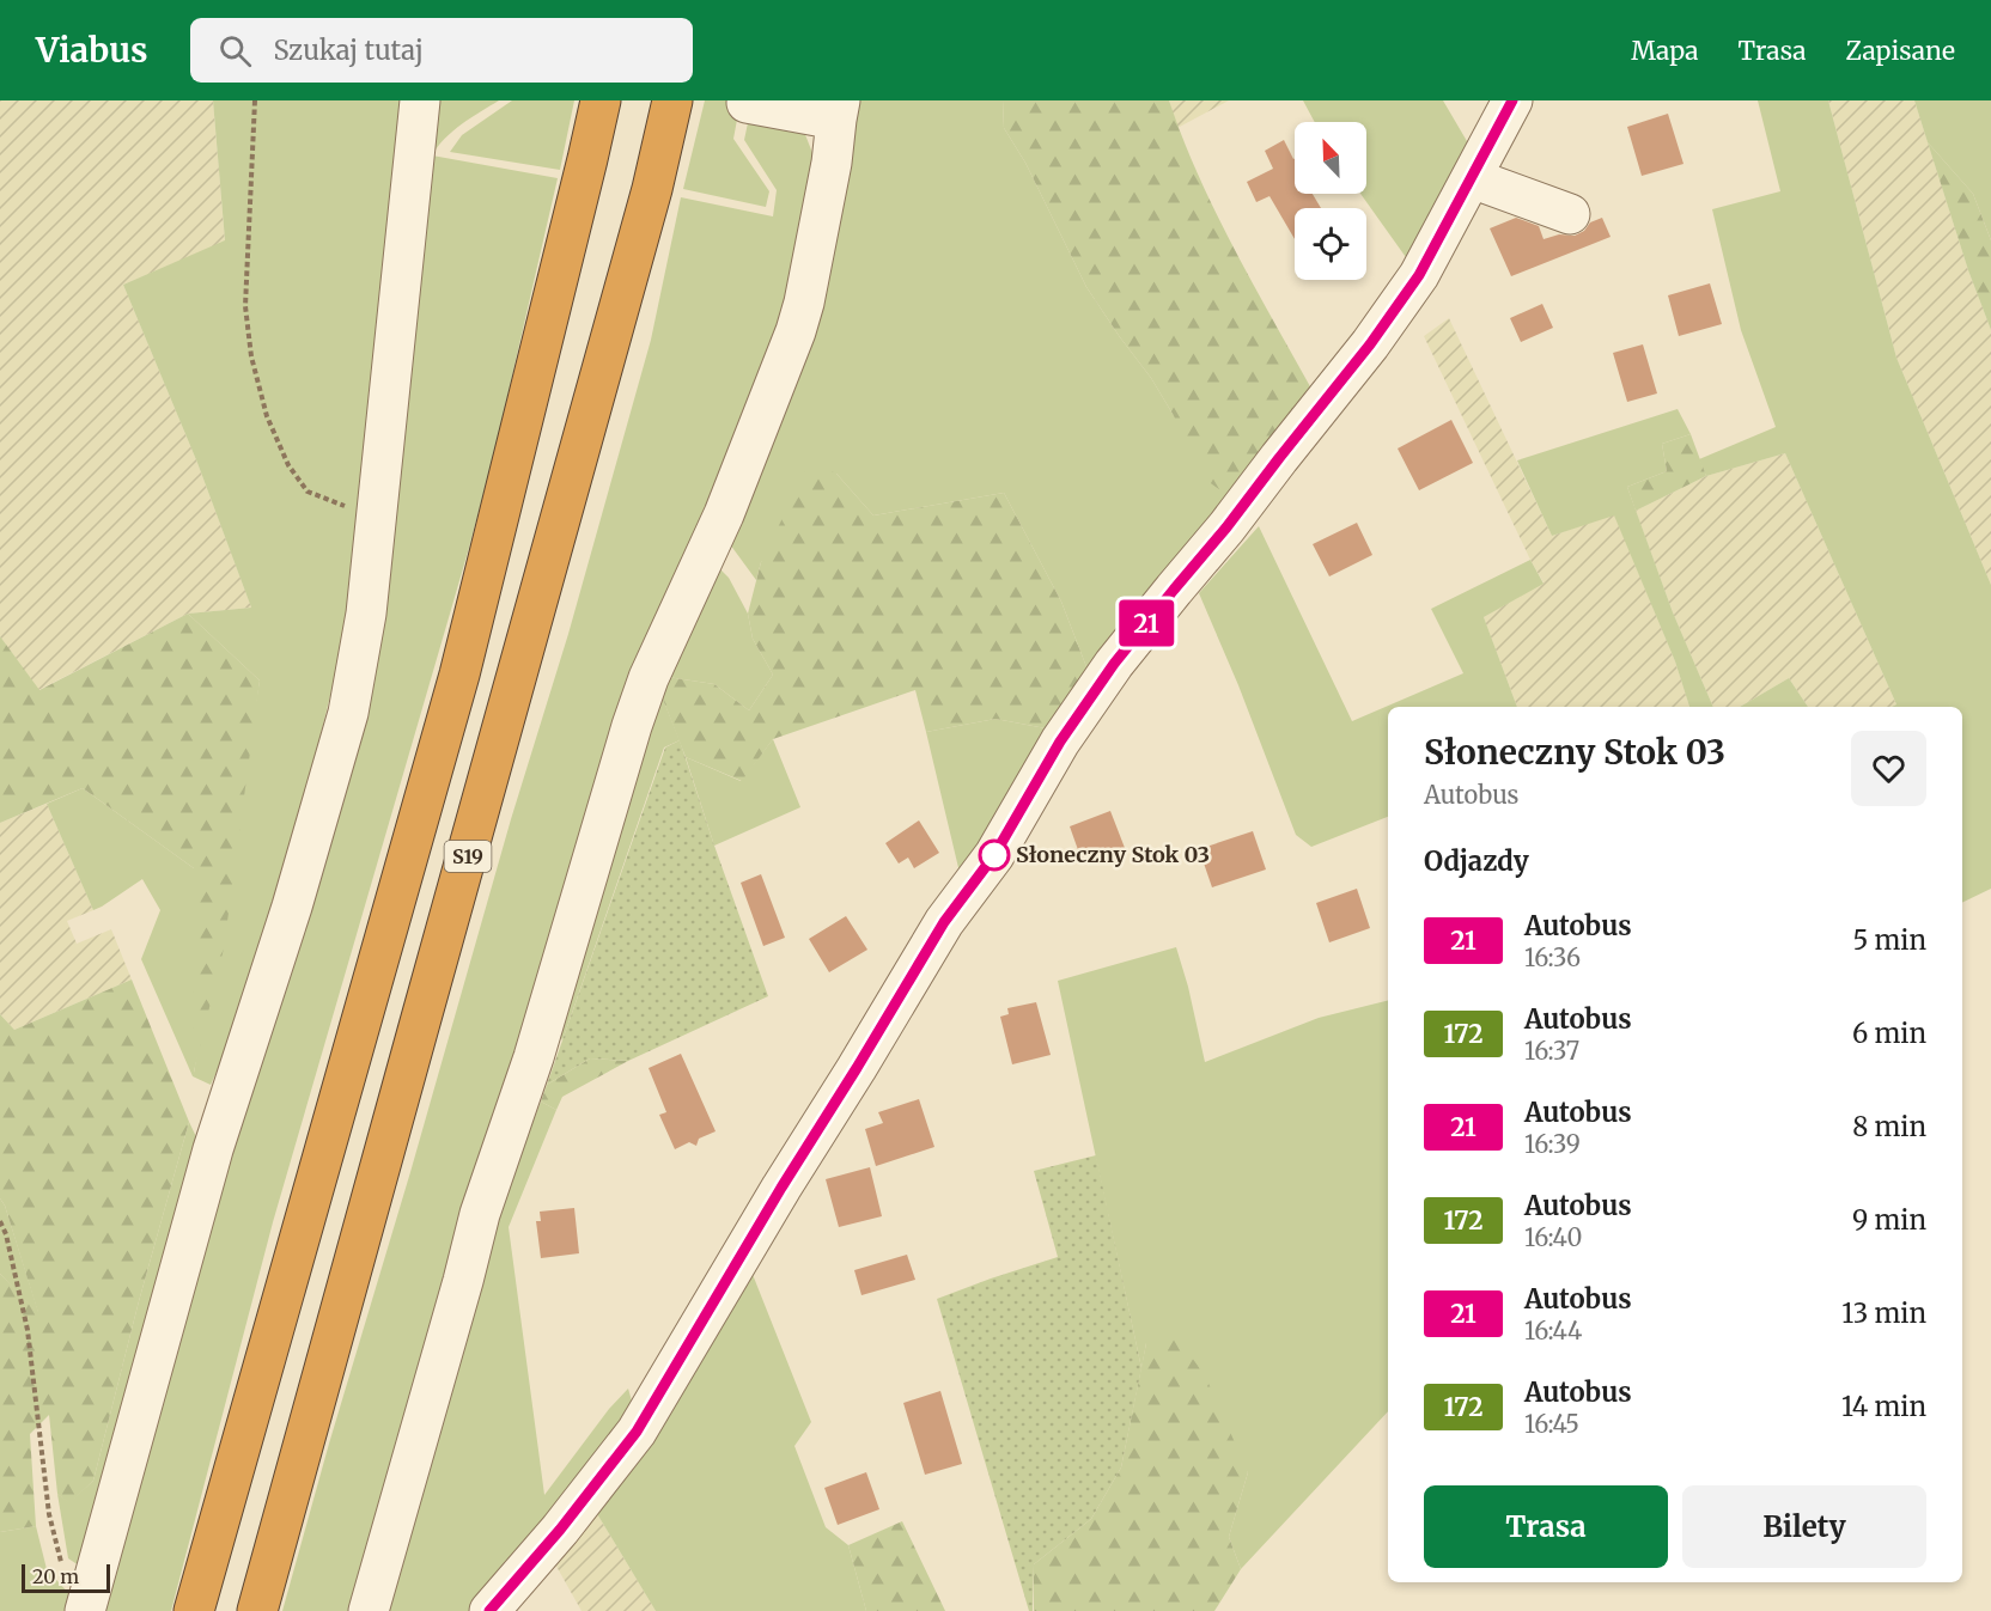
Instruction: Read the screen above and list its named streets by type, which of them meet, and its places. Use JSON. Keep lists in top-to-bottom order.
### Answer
{
  "streets": {
    "highway": ["S19"]
  },
  "places": ["Słoneczny Stok 03"],
  "lines": ["bus line 21"],
  "scale_bar": "20 m",
  "north": "top left",
  "page": {
    "header": "Viabus",
    "search": "Szukaj tutaj",
    "nav": ["Mapa", "Trasa", "Zapisane"],
    "on_map": "21",
    "heading": [
      ["Słoneczny Stok 03", "Autobus"],
      "Odjazdy"
    ],
    "list": [
      {
        "mark": "21",
        "name": "Autobus",
        "note": "16:36",
        "value": "5 min"
      },
      {
        "mark": "172",
        "name": "Autobus",
        "note": "16:37",
        "value": "6 min"
      },
      {
        "mark": "21",
        "name": "Autobus",
        "note": "16:39",
        "value": "8 min"
      },
      {
        "mark": "172",
        "name": "Autobus",
        "note": "16:40",
        "value": "9 min"
      },
      {
        "mark": "21",
        "name": "Autobus",
        "note": "16:44",
        "value": "13 min"
      },
      {
        "mark": "172",
        "name": "Autobus",
        "note": "16:45",
        "value": "14 min"
      }
    ],
    "buttons": ["Trasa", "Bilety"],
    "scale": "20 m"
  }
}
